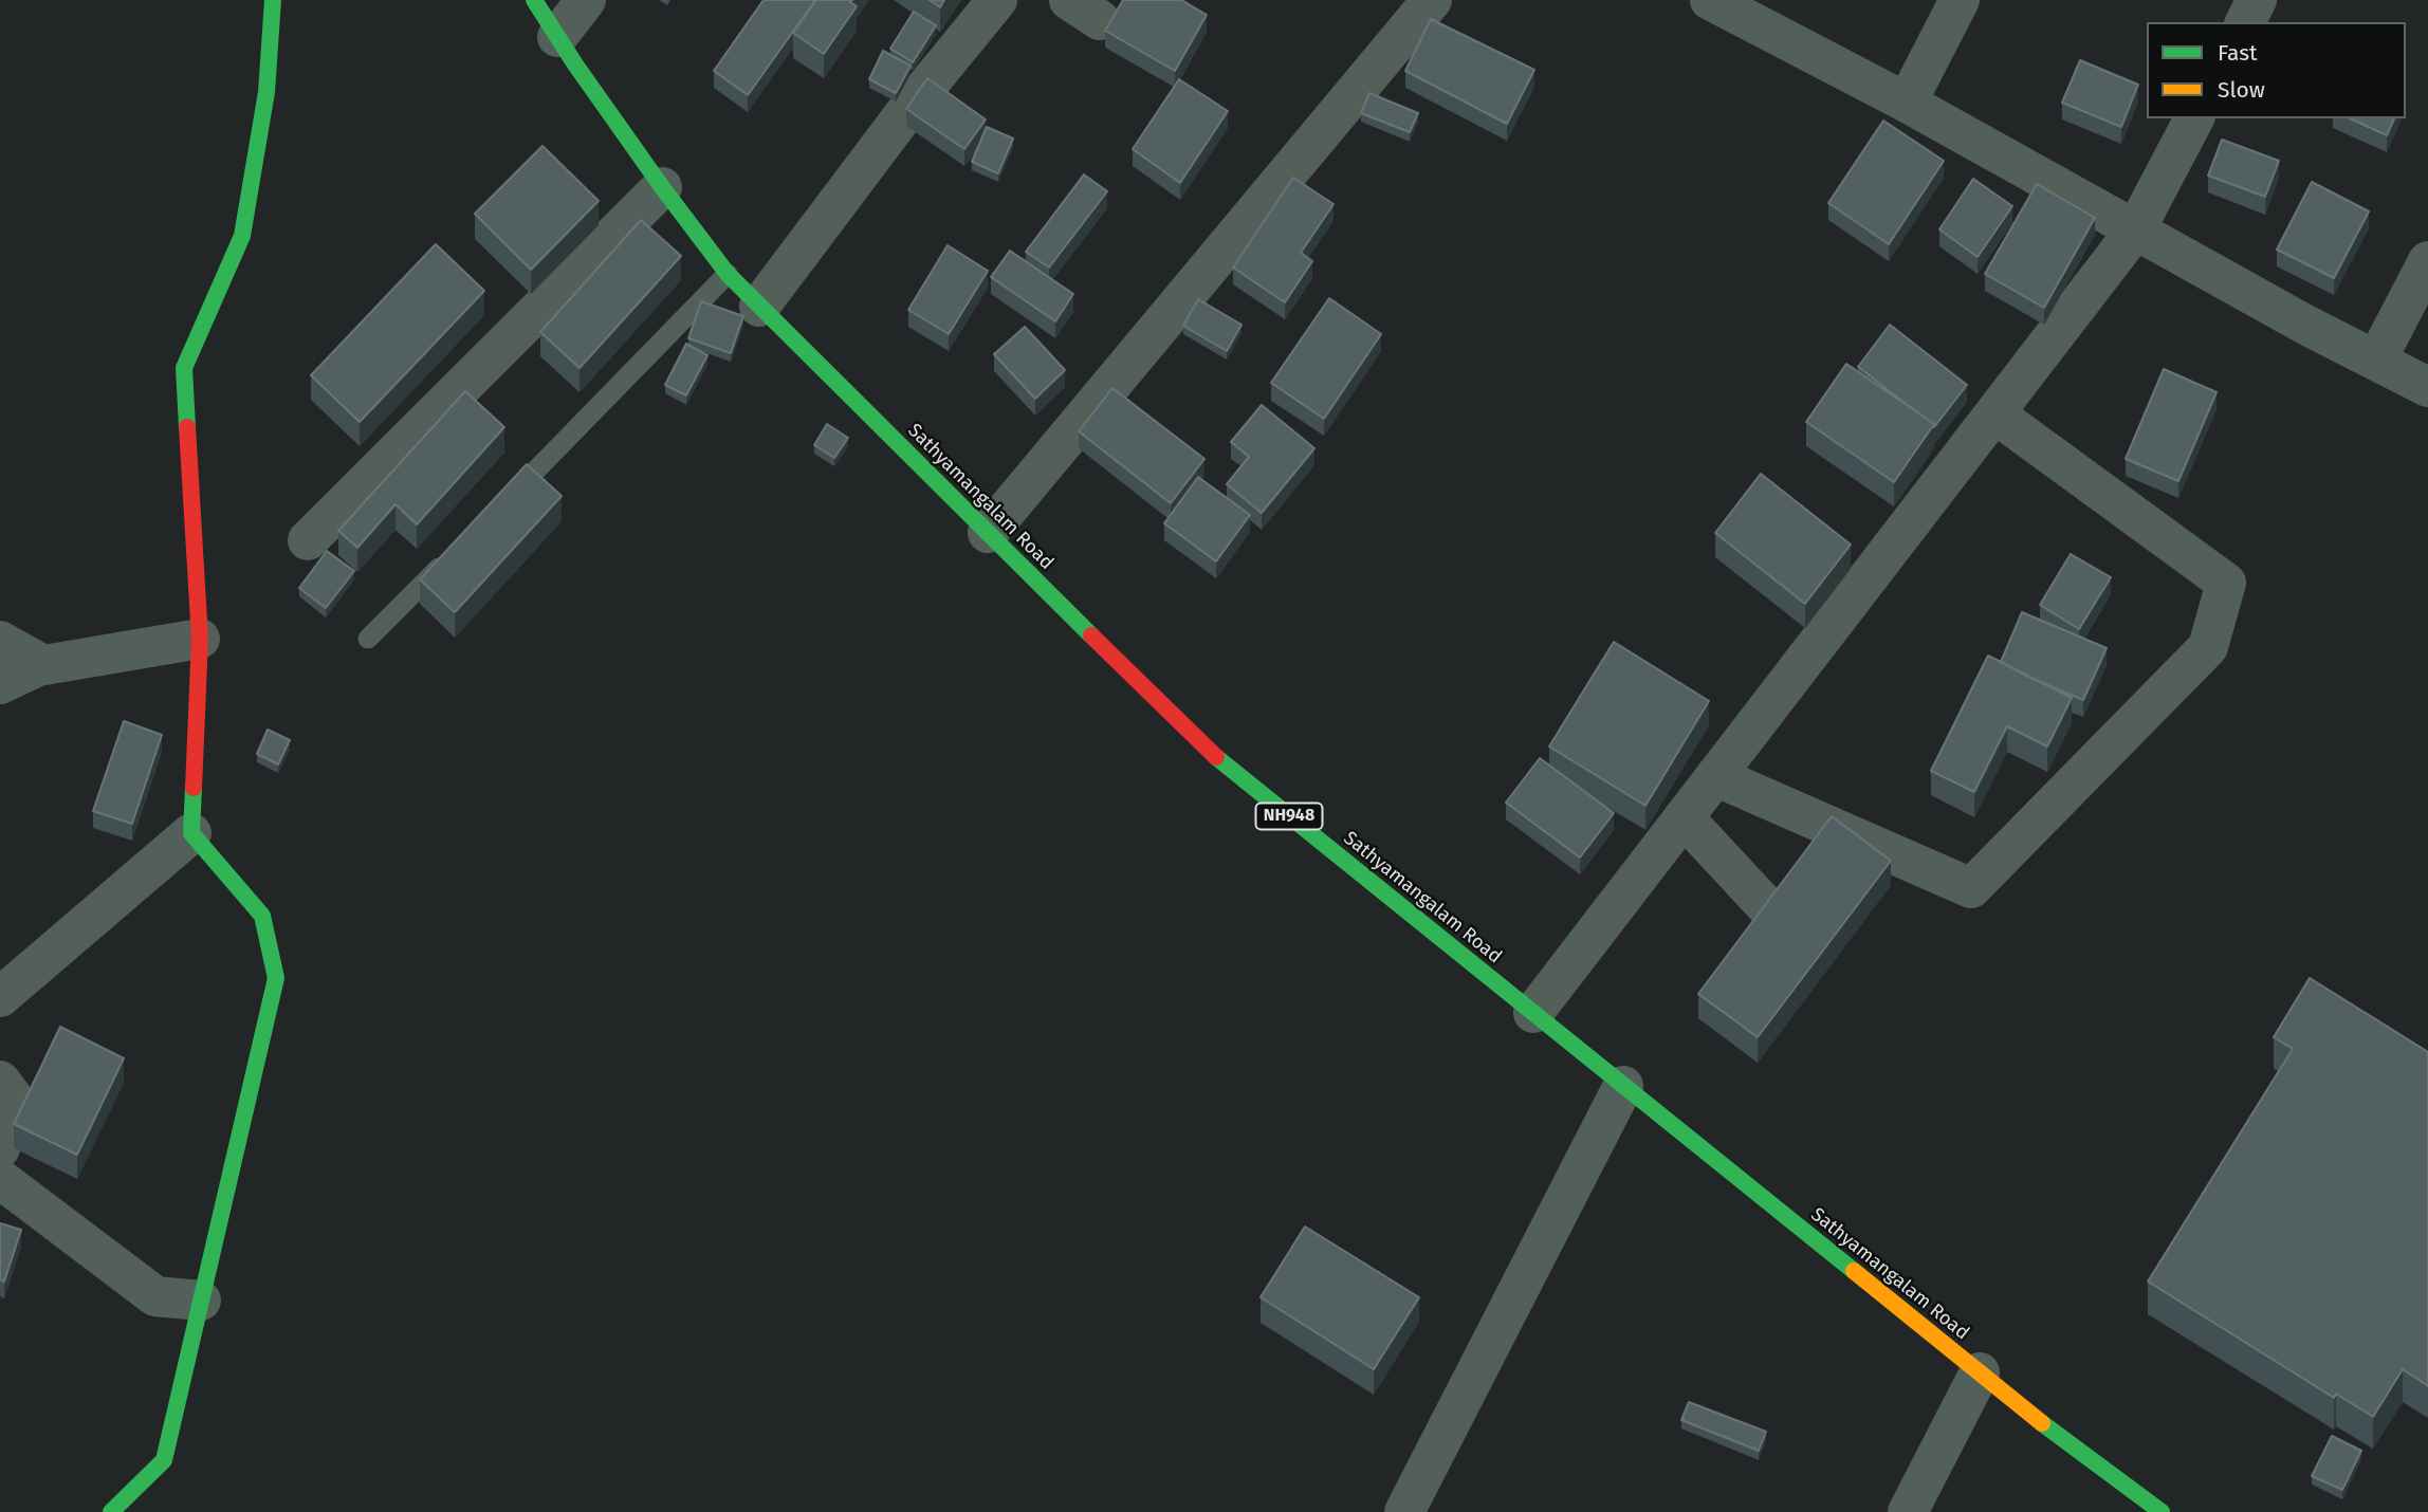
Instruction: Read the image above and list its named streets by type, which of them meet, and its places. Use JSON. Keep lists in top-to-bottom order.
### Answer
{
  "streets": {
    "main road": ["Sathyamangalam Road", "NH948"]
  },
  "legend": ["Fast", "Slow"]
}
